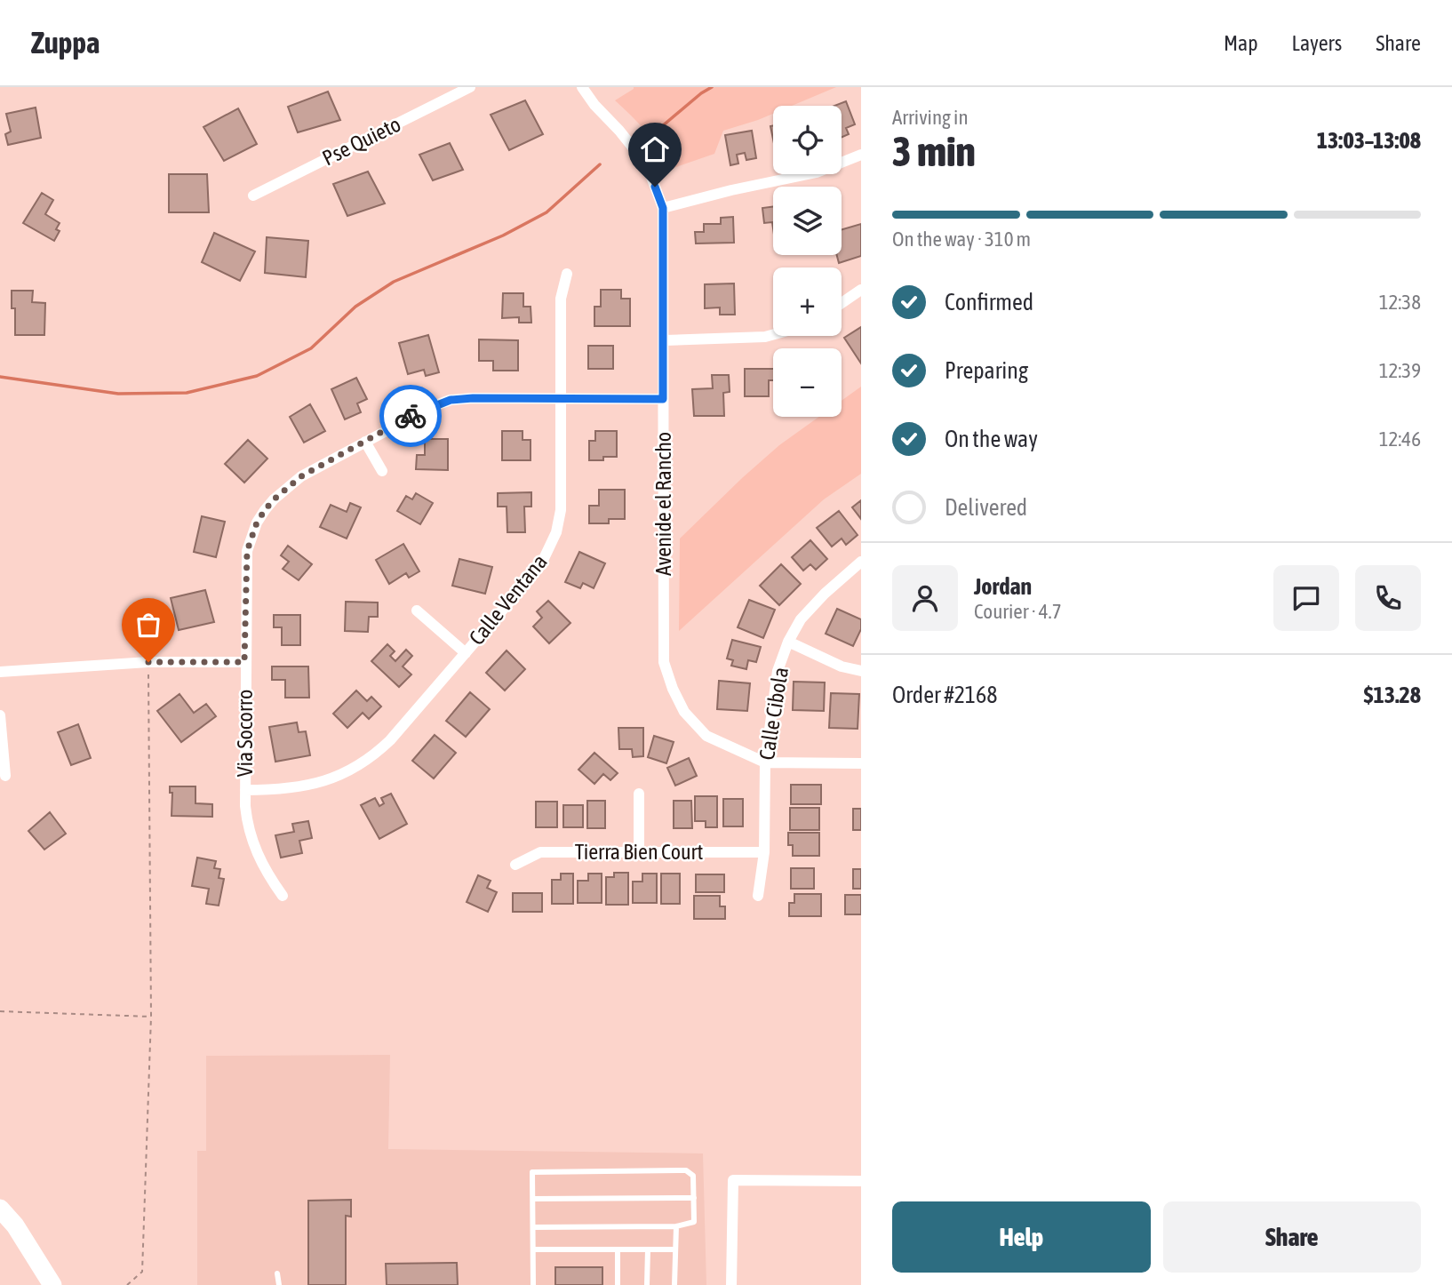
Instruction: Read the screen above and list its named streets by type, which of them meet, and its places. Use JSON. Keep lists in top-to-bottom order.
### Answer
{
  "streets": {
    "street": [
      "Pse Quieto",
      "Avenide el Rancho",
      "Calle Ventana",
      "Calle Cibola",
      "Via Socorro",
      "Tierra Bien Court"
    ]
  },
  "crossings": [
    ["Avenide el Rancho", "Calle Cibola"],
    ["Avenide el Rancho", "Via Socorro"],
    ["Calle Ventana", "Via Socorro"],
    ["Calle Cibola", "Tierra Bien Court"]
  ],
  "page": {
    "header": "Zuppa",
    "nav": ["Map", "Layers", "Share"],
    "heading": ["3 min", "Arriving in", "13:03–13:08"],
    "panel": [
      "Jordan",
      "Courier · 4.7",
      "Order #2168",
      "$13.28"
    ],
    "map_buttons": ["+", "−"],
    "bar": "On the way · 310 m",
    "list": [
      ["Confirmed", "12:38"],
      ["Preparing", "12:39"],
      ["On the way", "12:46"],
      "Delivered"
    ],
    "buttons": ["Help", "Share"]
  }
}
